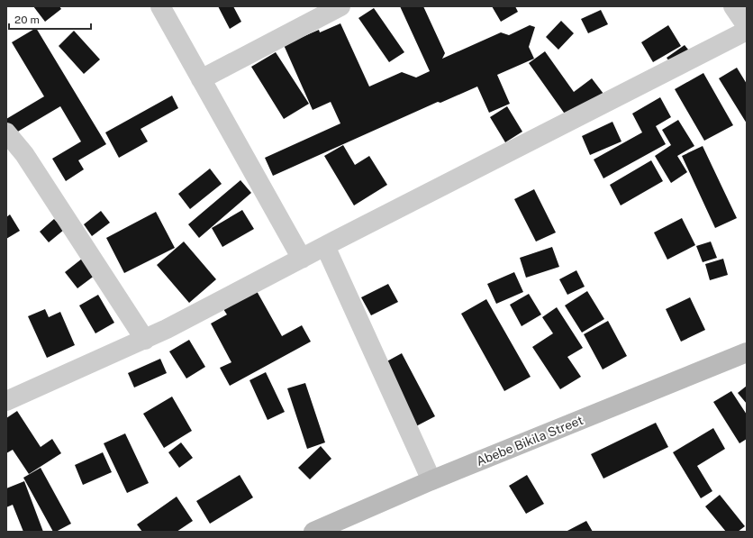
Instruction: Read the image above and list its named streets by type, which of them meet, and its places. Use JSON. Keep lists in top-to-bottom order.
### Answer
{
  "streets": {
    "main road": ["Abebe Bikila Street"]
  },
  "scale_bar": "20 m"
}
